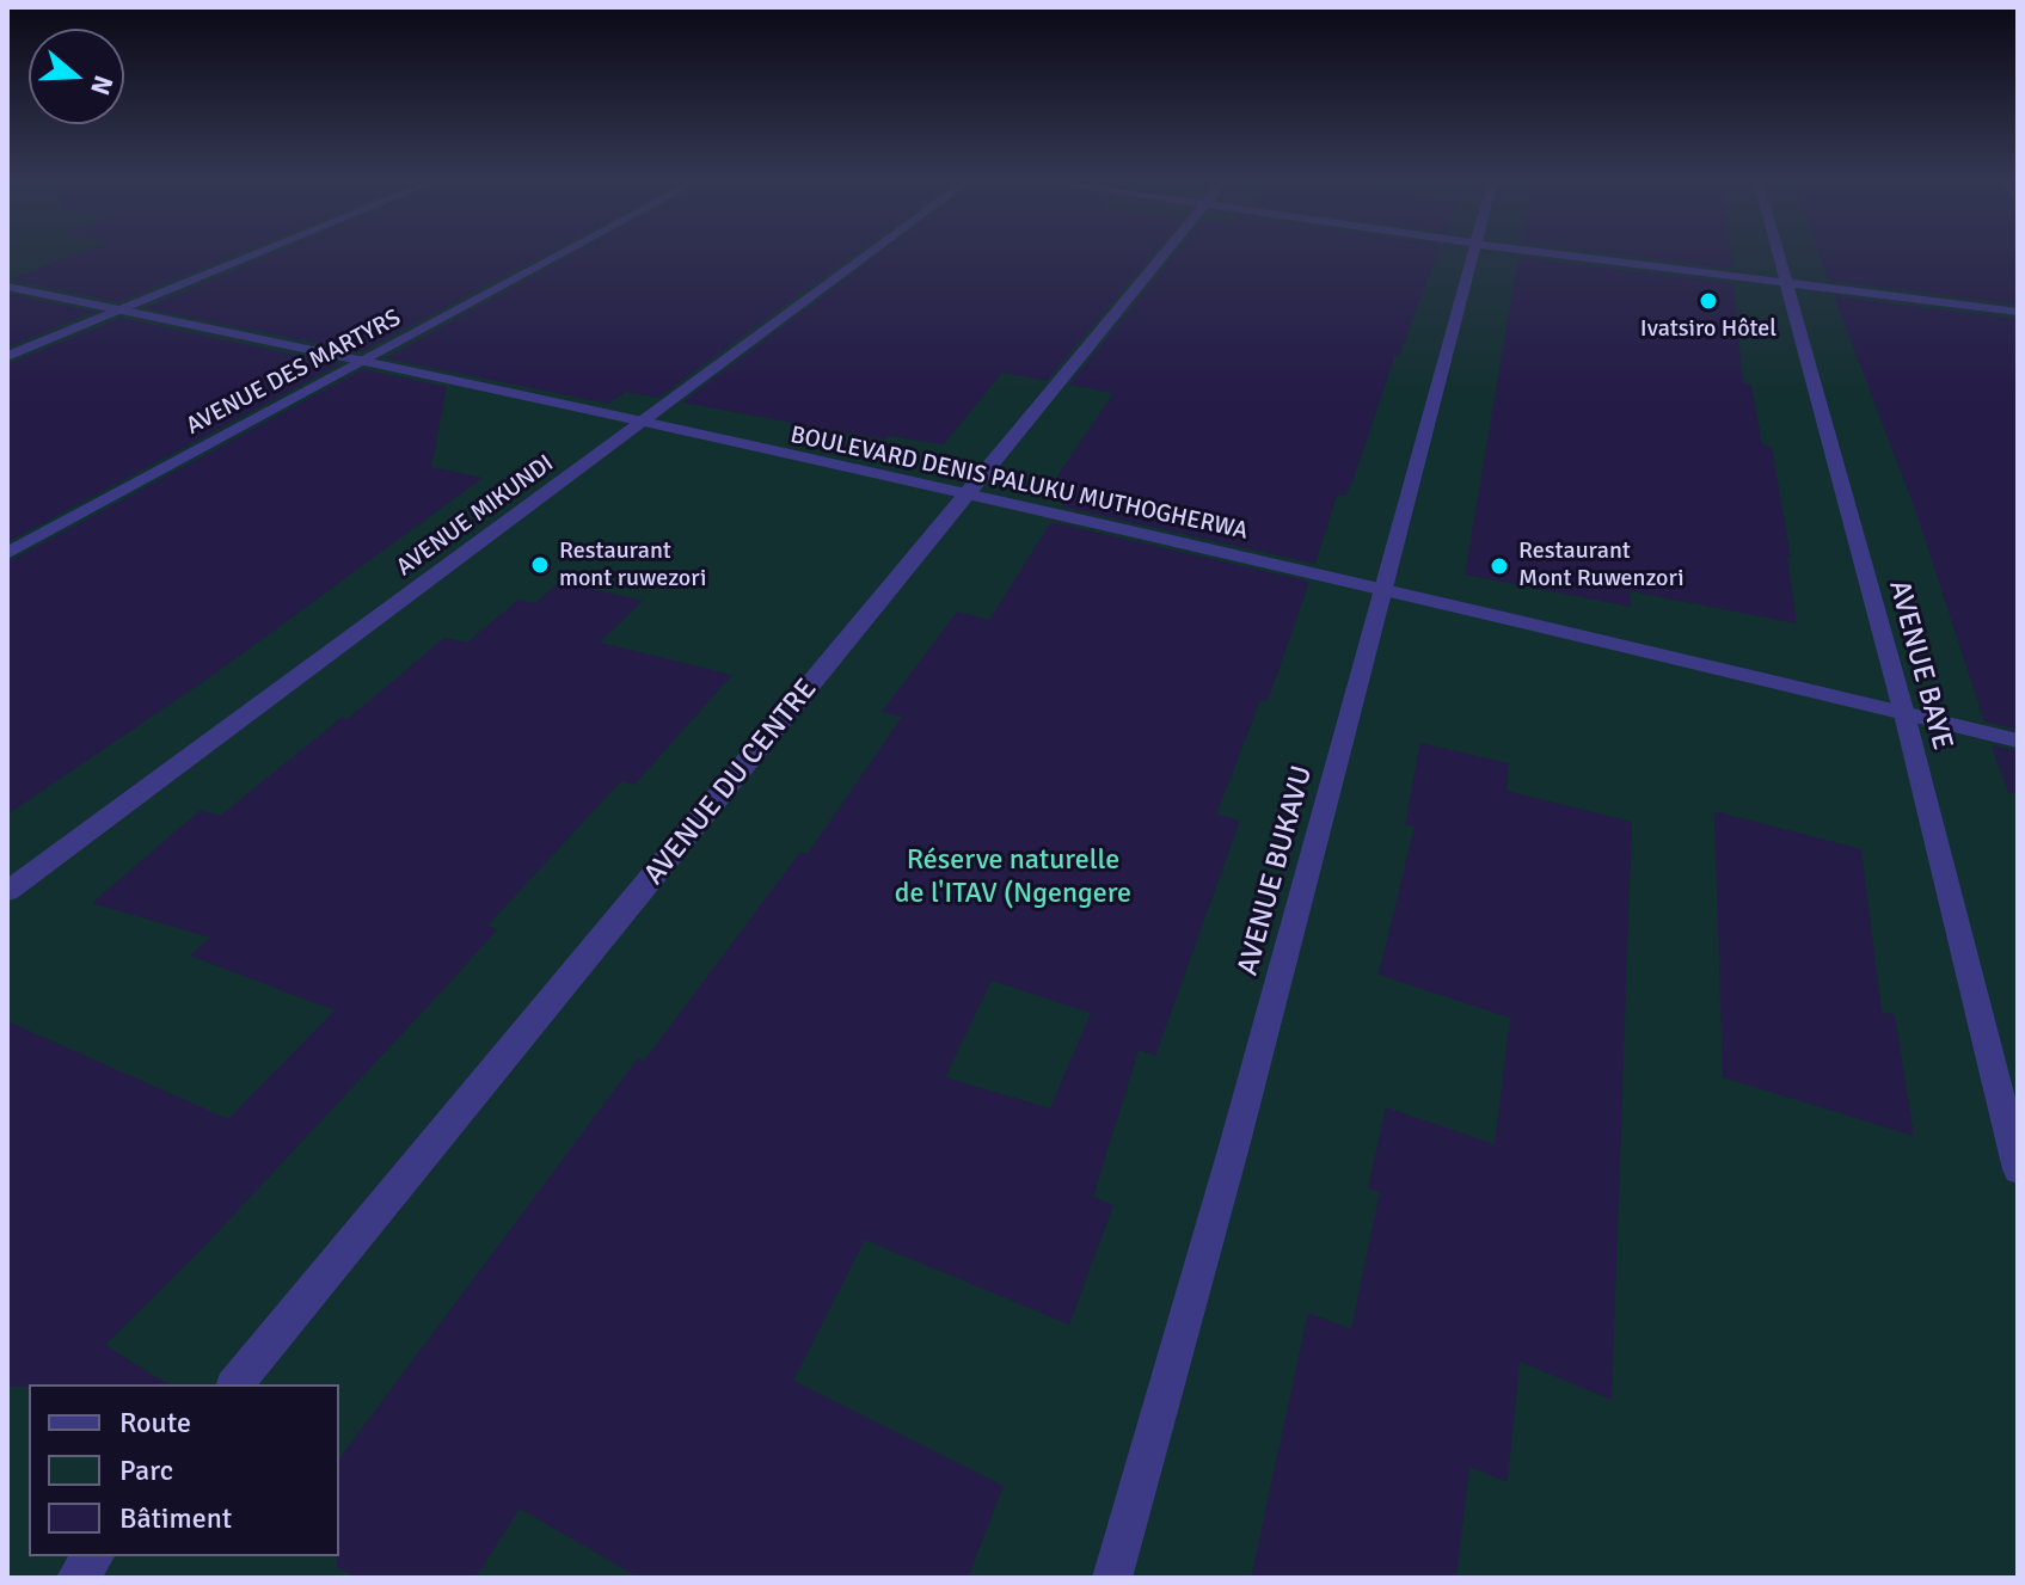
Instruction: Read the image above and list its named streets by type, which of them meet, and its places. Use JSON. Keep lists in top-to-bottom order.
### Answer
{
  "streets": {
    "street": [
      "AVENUE DES MARTYRS",
      "BOULEVARD DENIS PALUKU MUTHOGHERWA",
      "AVENUE MIKUNDI",
      "AVENUE BAYE",
      "AVENUE DU CENTRE",
      "AVENUE BUKAVU"
    ]
  },
  "crossings": [
    ["AVENUE DES MARTYRS", "BOULEVARD DENIS PALUKU MUTHOGHERWA"],
    ["BOULEVARD DENIS PALUKU MUTHOGHERWA", "AVENUE MIKUNDI"],
    ["BOULEVARD DENIS PALUKU MUTHOGHERWA", "AVENUE BAYE"],
    ["BOULEVARD DENIS PALUKU MUTHOGHERWA", "AVENUE DU CENTRE"],
    ["BOULEVARD DENIS PALUKU MUTHOGHERWA", "AVENUE BUKAVU"]
  ],
  "parks": ["Réserve naturelle de l'ITAV (Ngengere"],
  "places": ["Ivatsiro Hôtel", "Restaurant mont ruwezori", "Restaurant Mont Ruwenzori"],
  "legend": ["Route", "Parc", "Bâtiment"],
  "north": "right"
}
